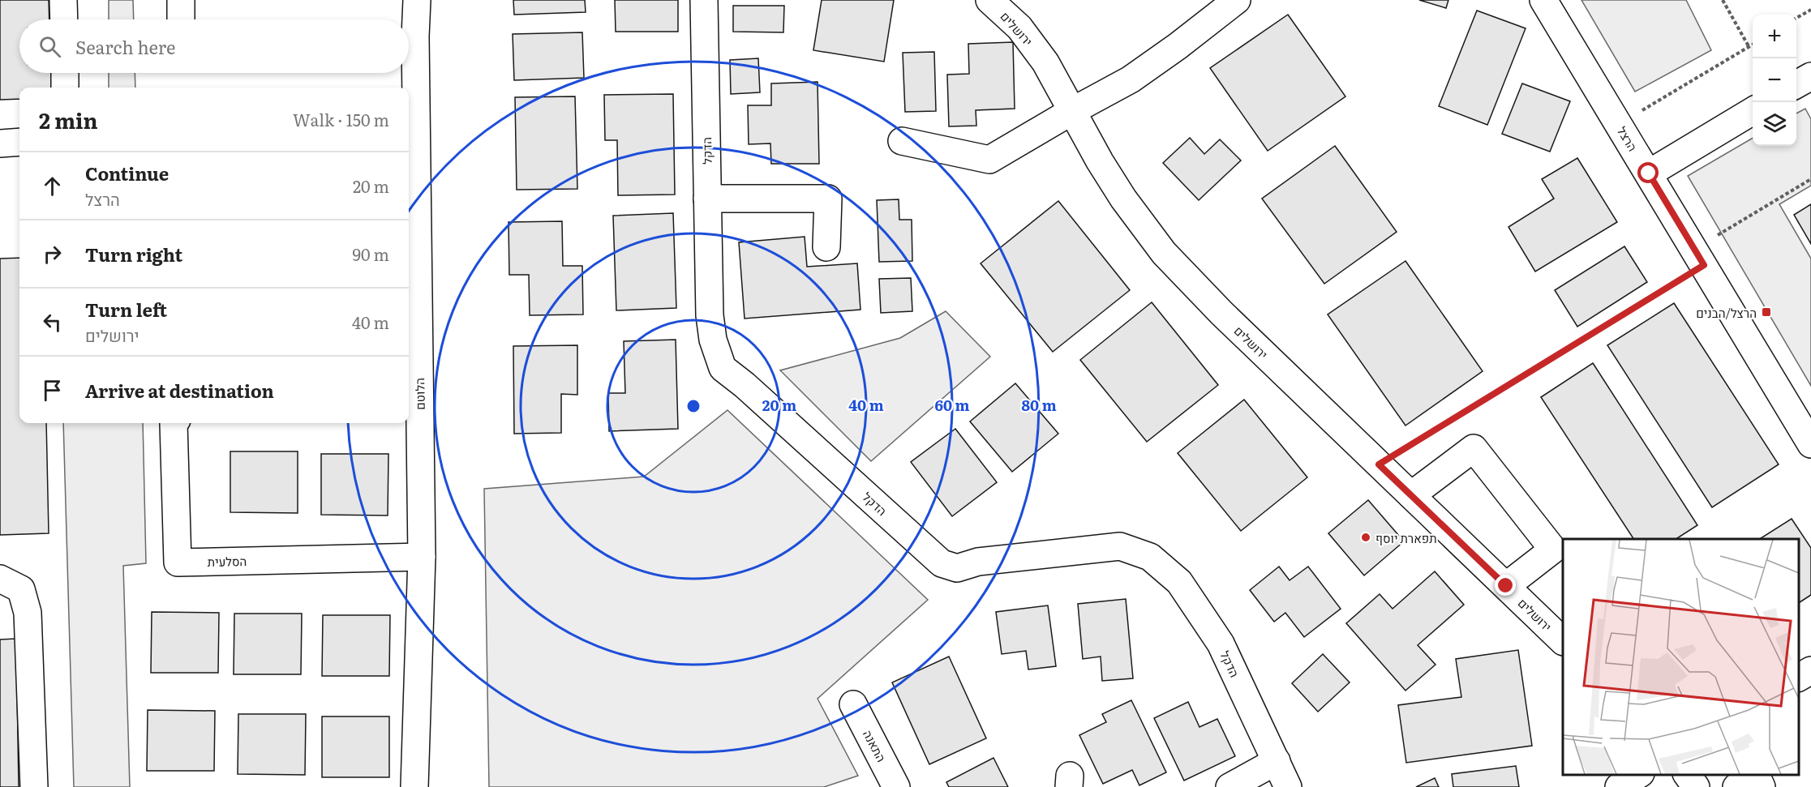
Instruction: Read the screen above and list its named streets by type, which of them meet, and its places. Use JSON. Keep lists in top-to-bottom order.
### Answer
{
  "streets": {
    "street": [
      "ירושלים",
      "הרצל",
      "הדקל",
      "הלוטם",
      "הסלעית",
      "התאנה"
    ]
  },
  "crossings": [
    ["הלוטם", "הסלעית"]
  ],
  "places": {
    "transit": ["הרצל/הבנים"],
    "other": ["תפארת יוסף"]
  },
  "page": {
    "map_buttons": ["+", "−"],
    "search": "Search here",
    "heading": ["2 min", "Walk · 150 m"],
    "list": [
      ["Continue", "הרצל", "20 m"],
      ["Turn right", "90 m"],
      ["Turn left", "ירושלים", "40 m"],
      "Arrive at destination"
    ]
  },
  "rings": [
    "20 m",
    "40 m",
    "60 m",
    "80 m"
  ]
}
